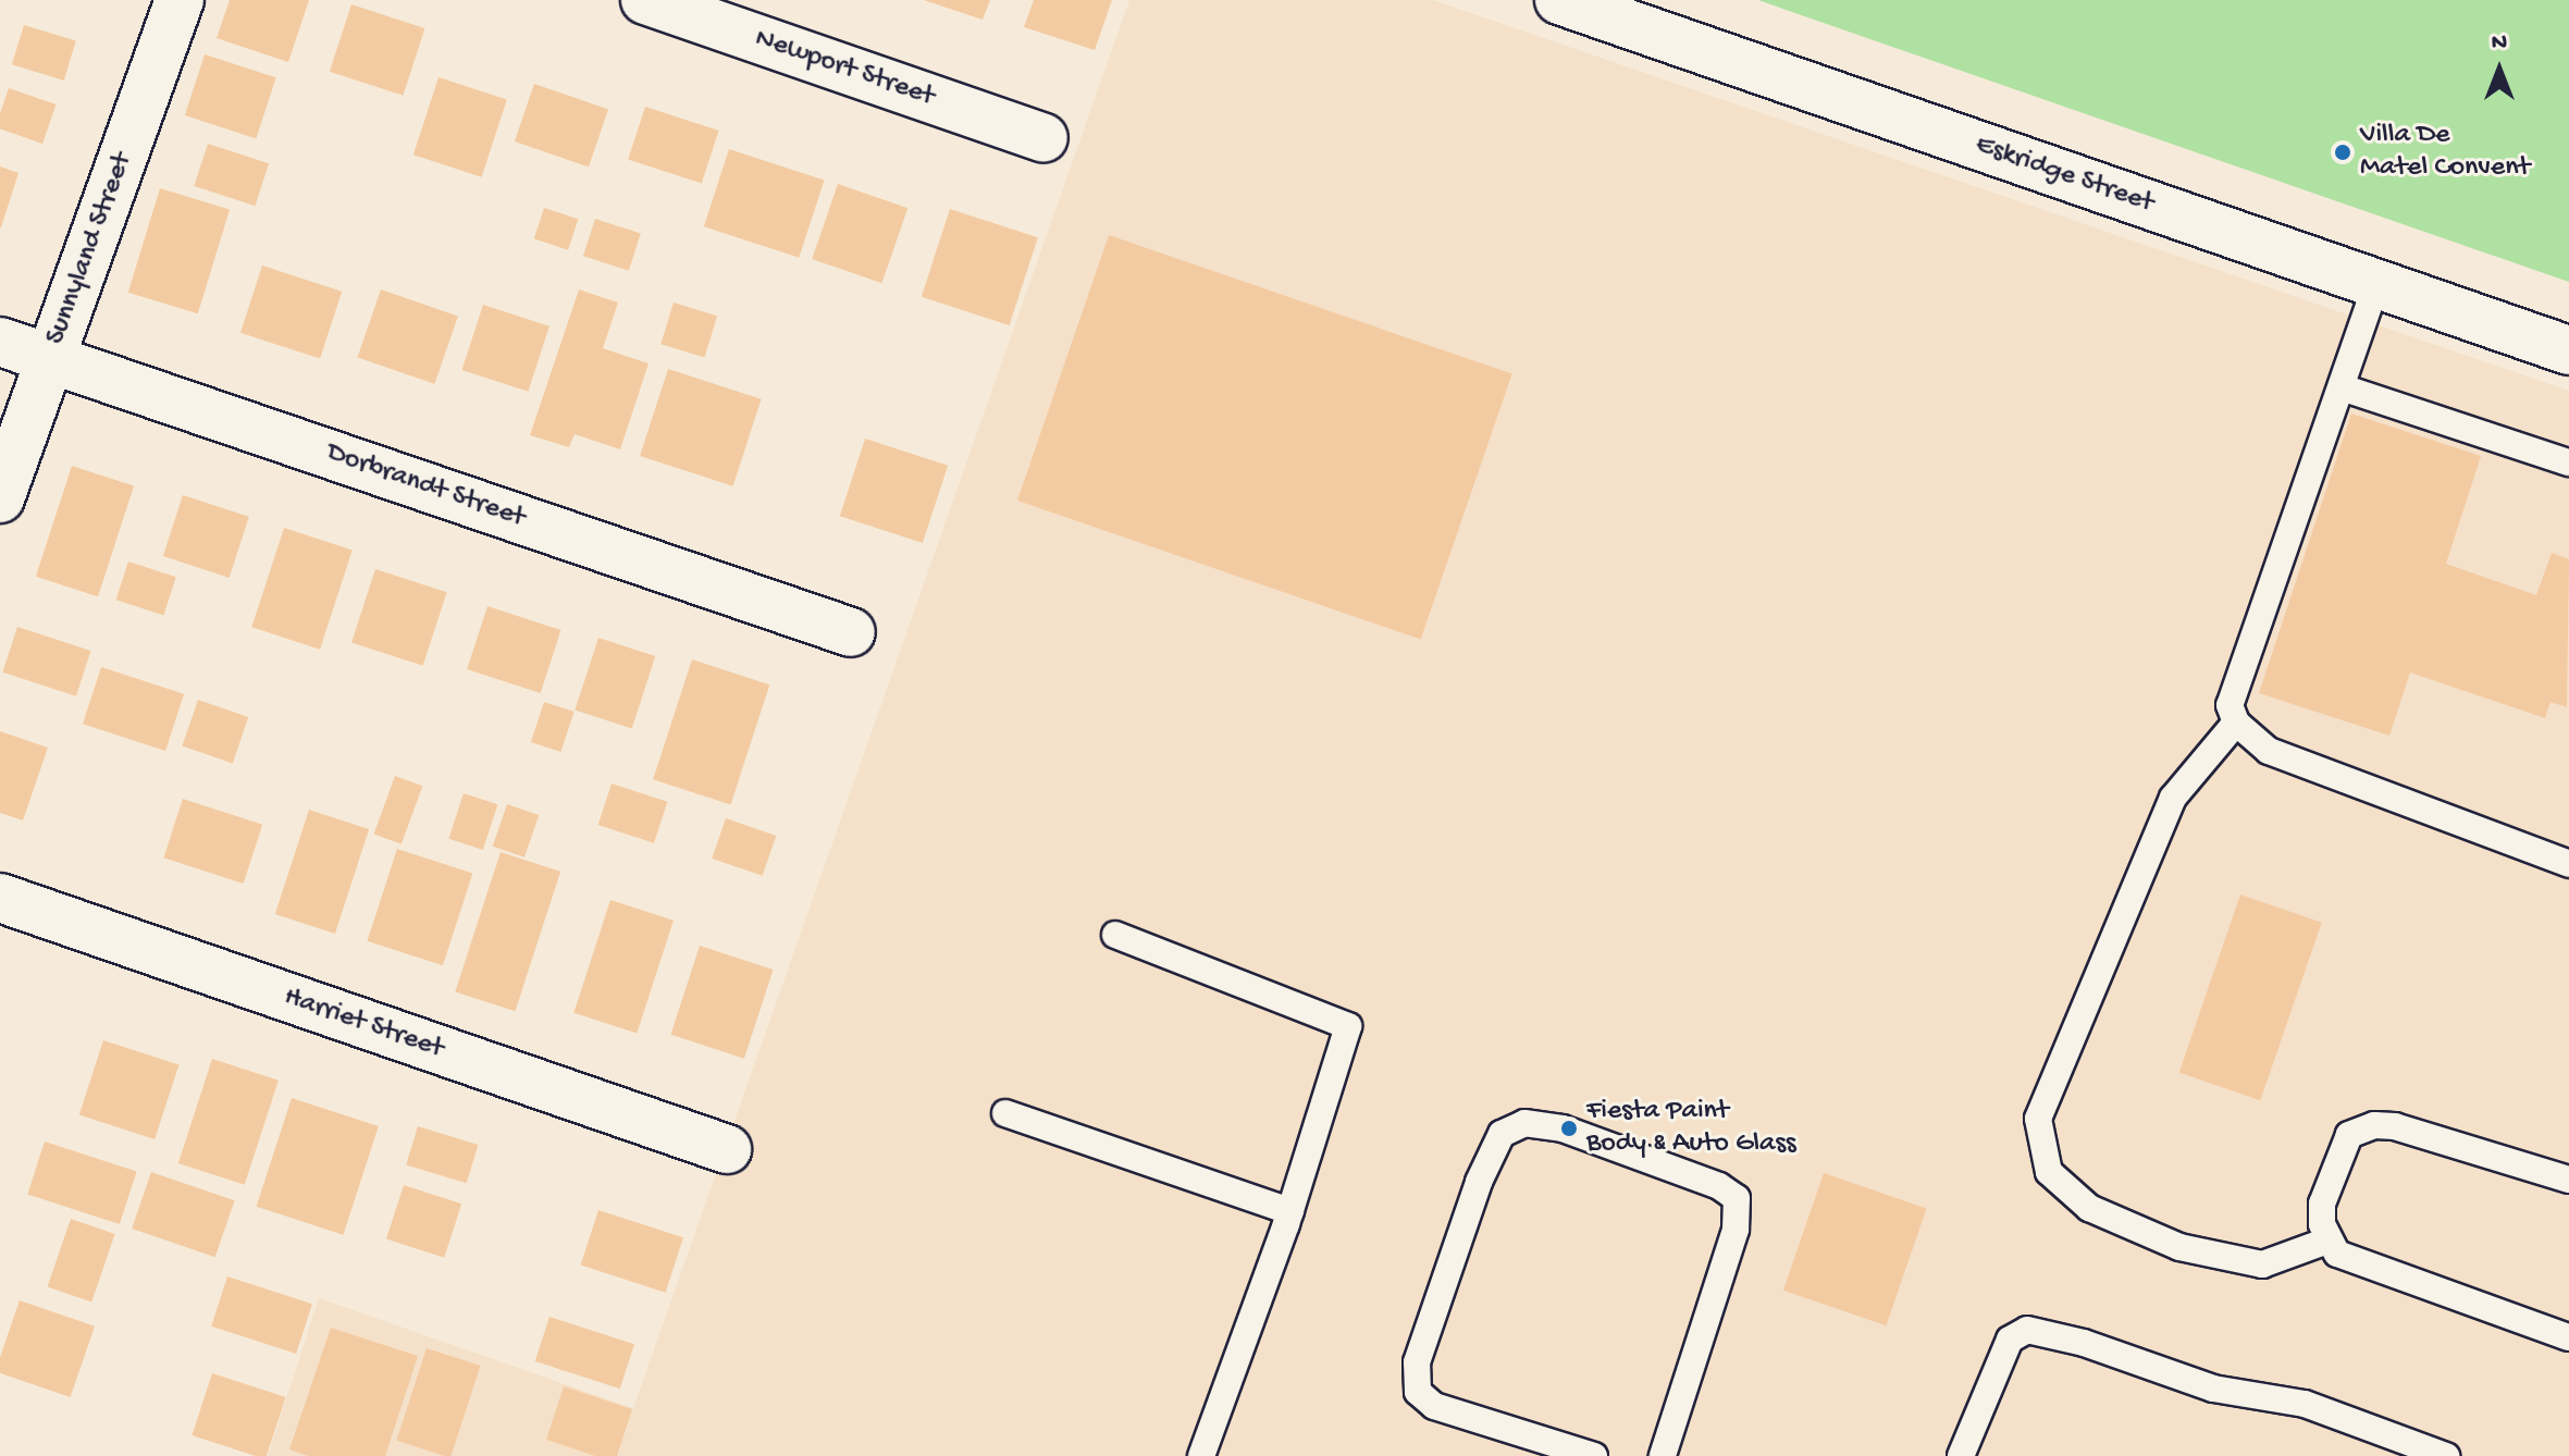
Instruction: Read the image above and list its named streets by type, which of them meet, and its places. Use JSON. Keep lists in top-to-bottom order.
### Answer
{
  "streets": {
    "street": [
      "Newport Street",
      "Eskridge Street",
      "Sunnyland Street",
      "Dorbrandt Street",
      "Harriet Street"
    ]
  },
  "crossings": [
    ["Sunnyland Street", "Dorbrandt Street"]
  ],
  "places": ["Villa De Matel Convent", "Fiesta Paint Body & Auto Glass"],
  "north": "top"
}
